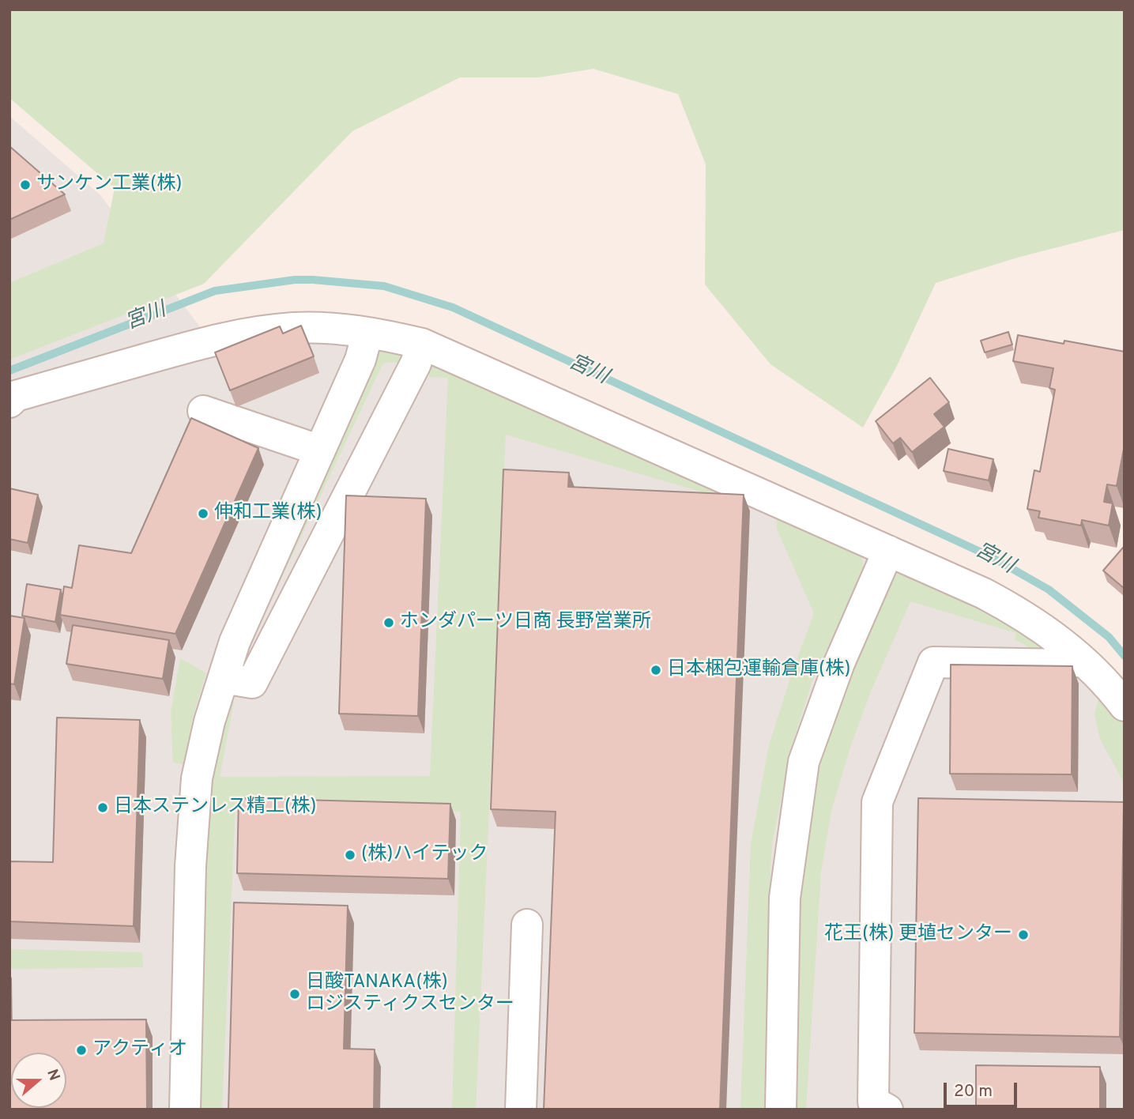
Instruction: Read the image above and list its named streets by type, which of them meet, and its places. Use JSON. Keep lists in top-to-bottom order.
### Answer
{
  "water": ["宮川"],
  "places": [
    "サンケン工業(株)",
    "伸和工業(株)",
    "ホンダパーツ日商 長野営業所",
    "日本梱包運輸倉庫(株)",
    "日本ステンレス精工(株)",
    "(株)ハイテック",
    "花王(株) 更埴センター",
    "日酸TANAKA(株) ロジスティクスセンター",
    "アクティオ"
  ],
  "scale_bar": "20 m",
  "north": "right"
}
